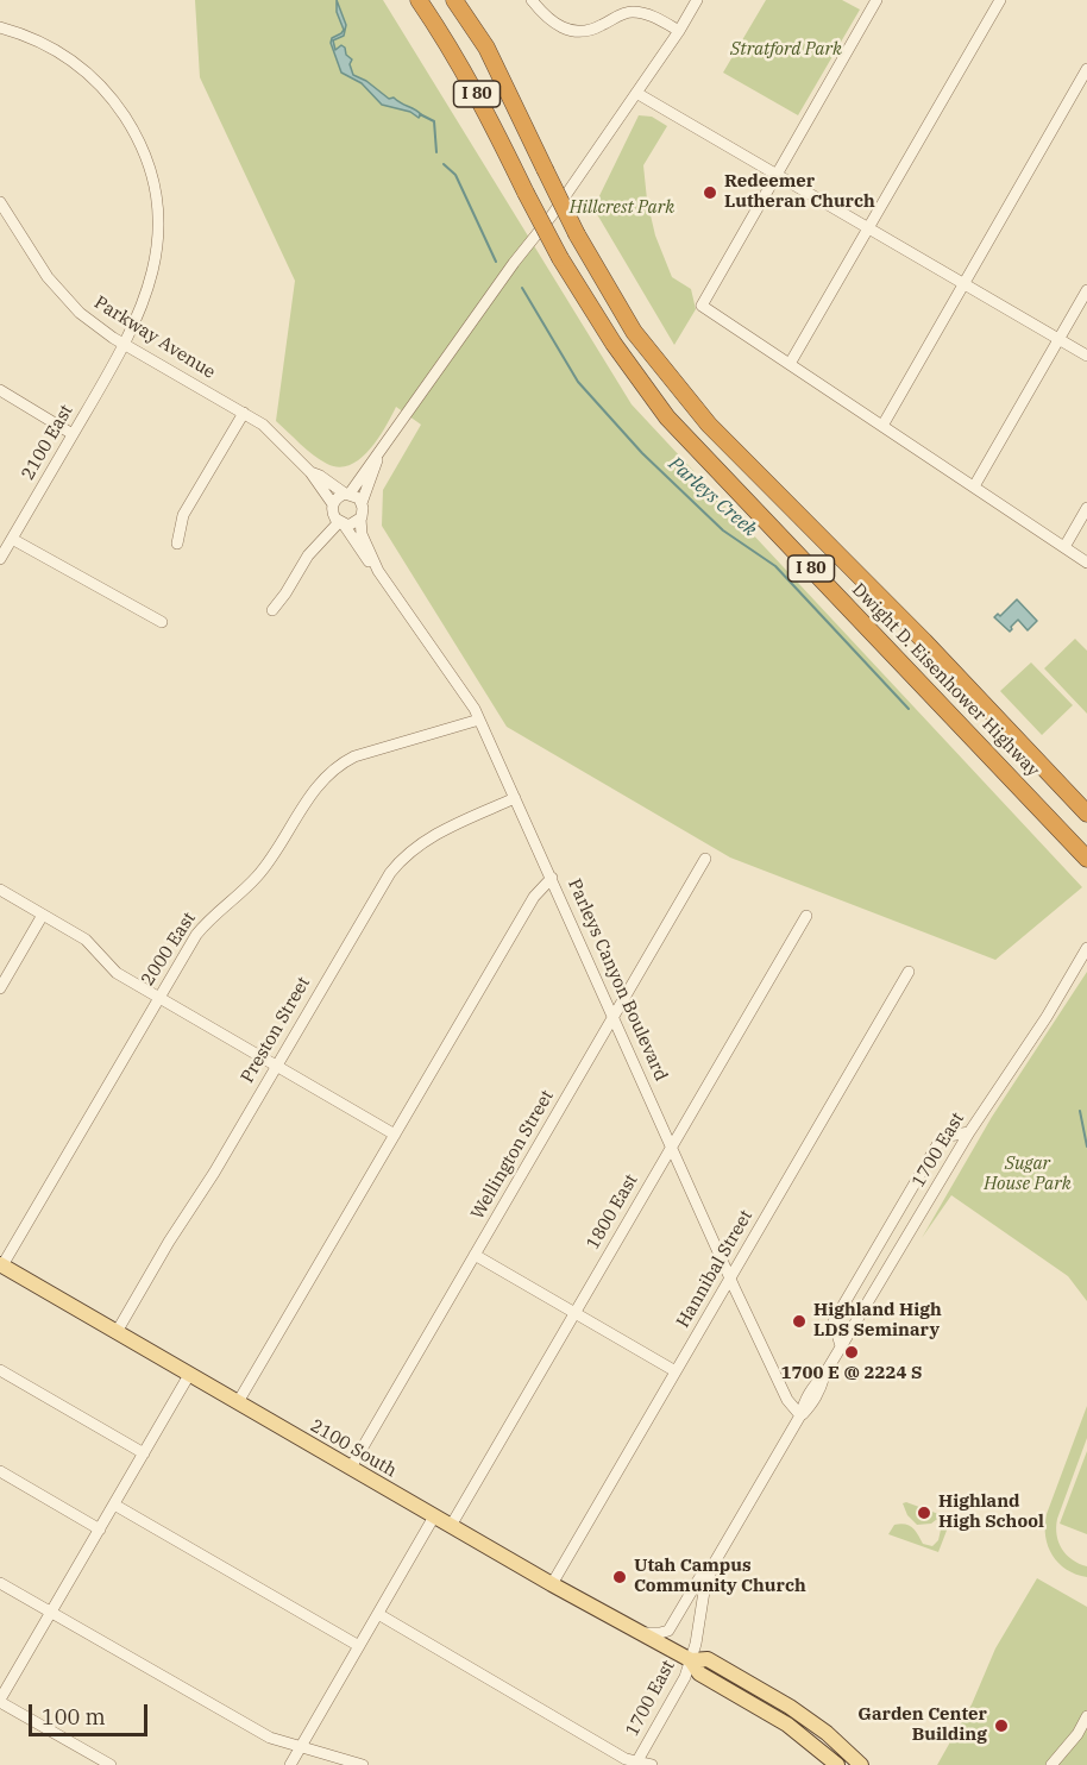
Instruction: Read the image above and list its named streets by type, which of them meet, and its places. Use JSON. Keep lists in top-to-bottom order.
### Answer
{
  "streets": {
    "highway": ["I 80", "Dwight D. Eisenhower Highway"],
    "main road": ["2100 South"],
    "street": [
      "Parkway Avenue",
      "2100 East",
      "2000 East",
      "Parleys Canyon Boulevard",
      "Preston Street",
      "1700 East",
      "Wellington Street",
      "1800 East",
      "Hannibal Street"
    ]
  },
  "crossings": [
    ["Parkway Avenue", "2100 East"],
    ["2000 East", "Parleys Canyon Boulevard"],
    ["2000 East", "2100 South"],
    ["Parleys Canyon Boulevard", "Preston Street"],
    ["Parleys Canyon Boulevard", "1700 East"],
    ["Parleys Canyon Boulevard", "Wellington Street"],
    ["Parleys Canyon Boulevard", "1800 East"],
    ["Parleys Canyon Boulevard", "Hannibal Street"],
    ["Preston Street", "2100 South"],
    ["1700 East", "2100 South"],
    ["Wellington Street", "2100 South"],
    ["1800 East", "2100 South"],
    ["Hannibal Street", "2100 South"]
  ],
  "water": ["Parleys Creek"],
  "parks": ["Stratford Park", "Hillcrest Park", "Sugar House Park"],
  "places": [
    "Redeemer Lutheran Church",
    "Highland High LDS Seminary",
    "1700 E @ 2224 S",
    "Highland High School",
    "Utah Campus Community Church",
    "Garden Center Building"
  ],
  "scale_bar": "100 m"
}
